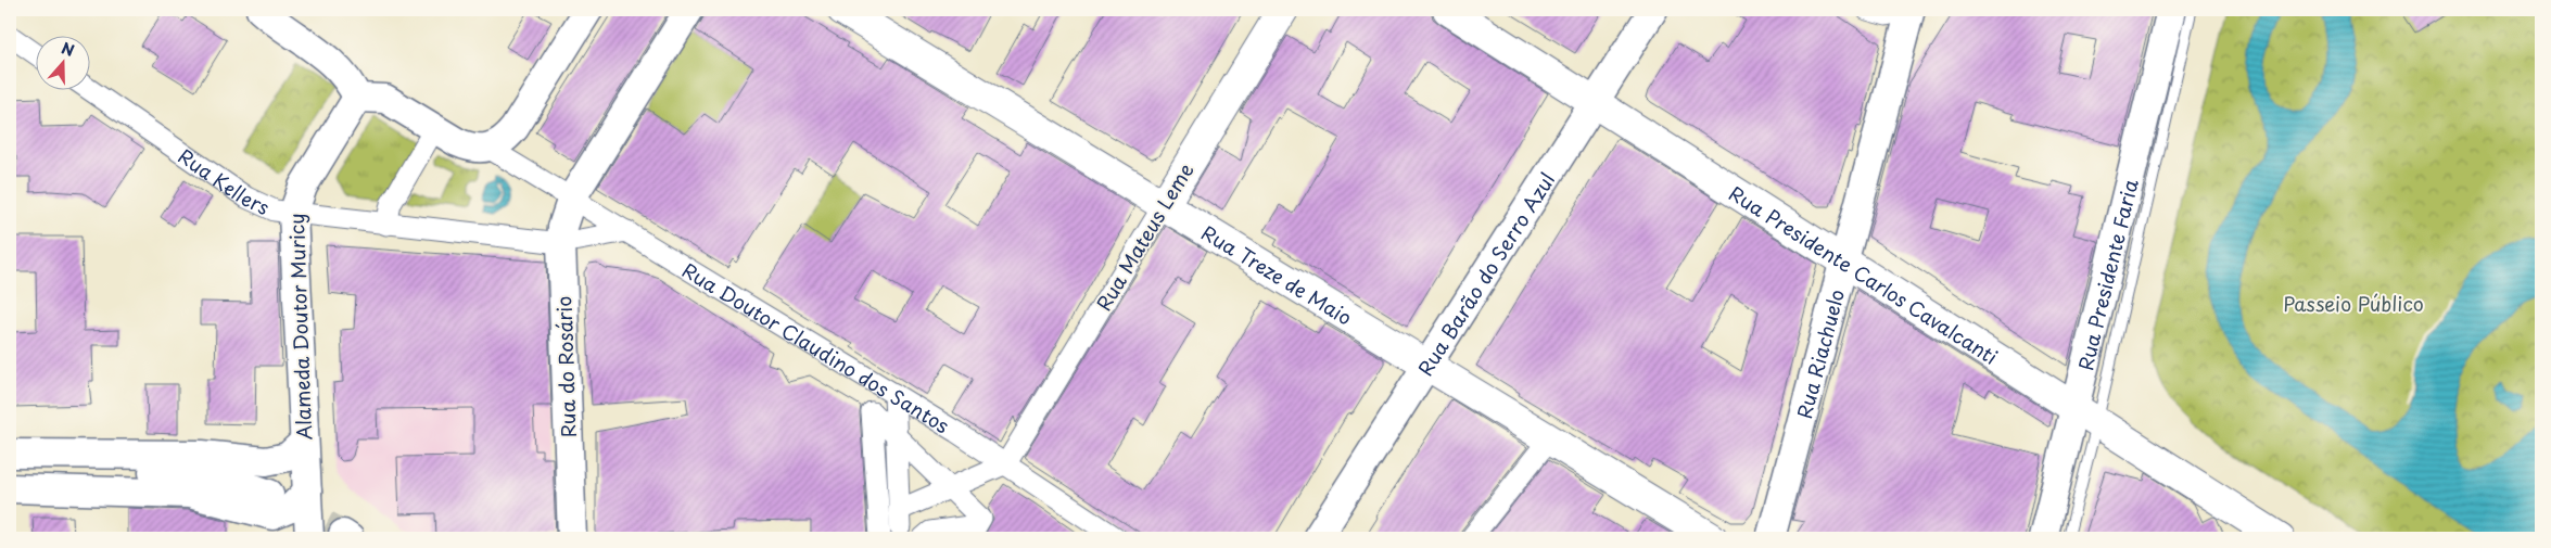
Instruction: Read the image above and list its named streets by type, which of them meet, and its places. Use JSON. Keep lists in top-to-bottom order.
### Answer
{
  "streets": {
    "main road": ["Rua Mateus Leme", "Rua Treze de Maio", "Rua Presidente Carlos Cavalcanti"],
    "street": [
      "Rua Kellers",
      "Rua Barão do Serro Azul",
      "Rua Presidente Faria",
      "Alameda Doutor Muricy",
      "Rua Doutor Claudino dos Santos",
      "Rua Riachuelo",
      "Rua do Rosário"
    ]
  },
  "crossings": [
    ["Rua Kellers", "Alameda Doutor Muricy"],
    ["Rua Kellers", "Rua do Rosário"],
    ["Rua Mateus Leme", "Rua Treze de Maio"],
    ["Rua Mateus Leme", "Rua Doutor Claudino dos Santos"],
    ["Rua Treze de Maio", "Rua Barão do Serro Azul"],
    ["Rua Barão do Serro Azul", "Rua Presidente Carlos Cavalcanti"],
    ["Rua Presidente Carlos Cavalcanti", "Rua Presidente Faria"],
    ["Rua Presidente Carlos Cavalcanti", "Rua Riachuelo"],
    ["Rua Doutor Claudino dos Santos", "Rua do Rosário"]
  ],
  "parks": ["Passeio Público"],
  "north": "top"
}
